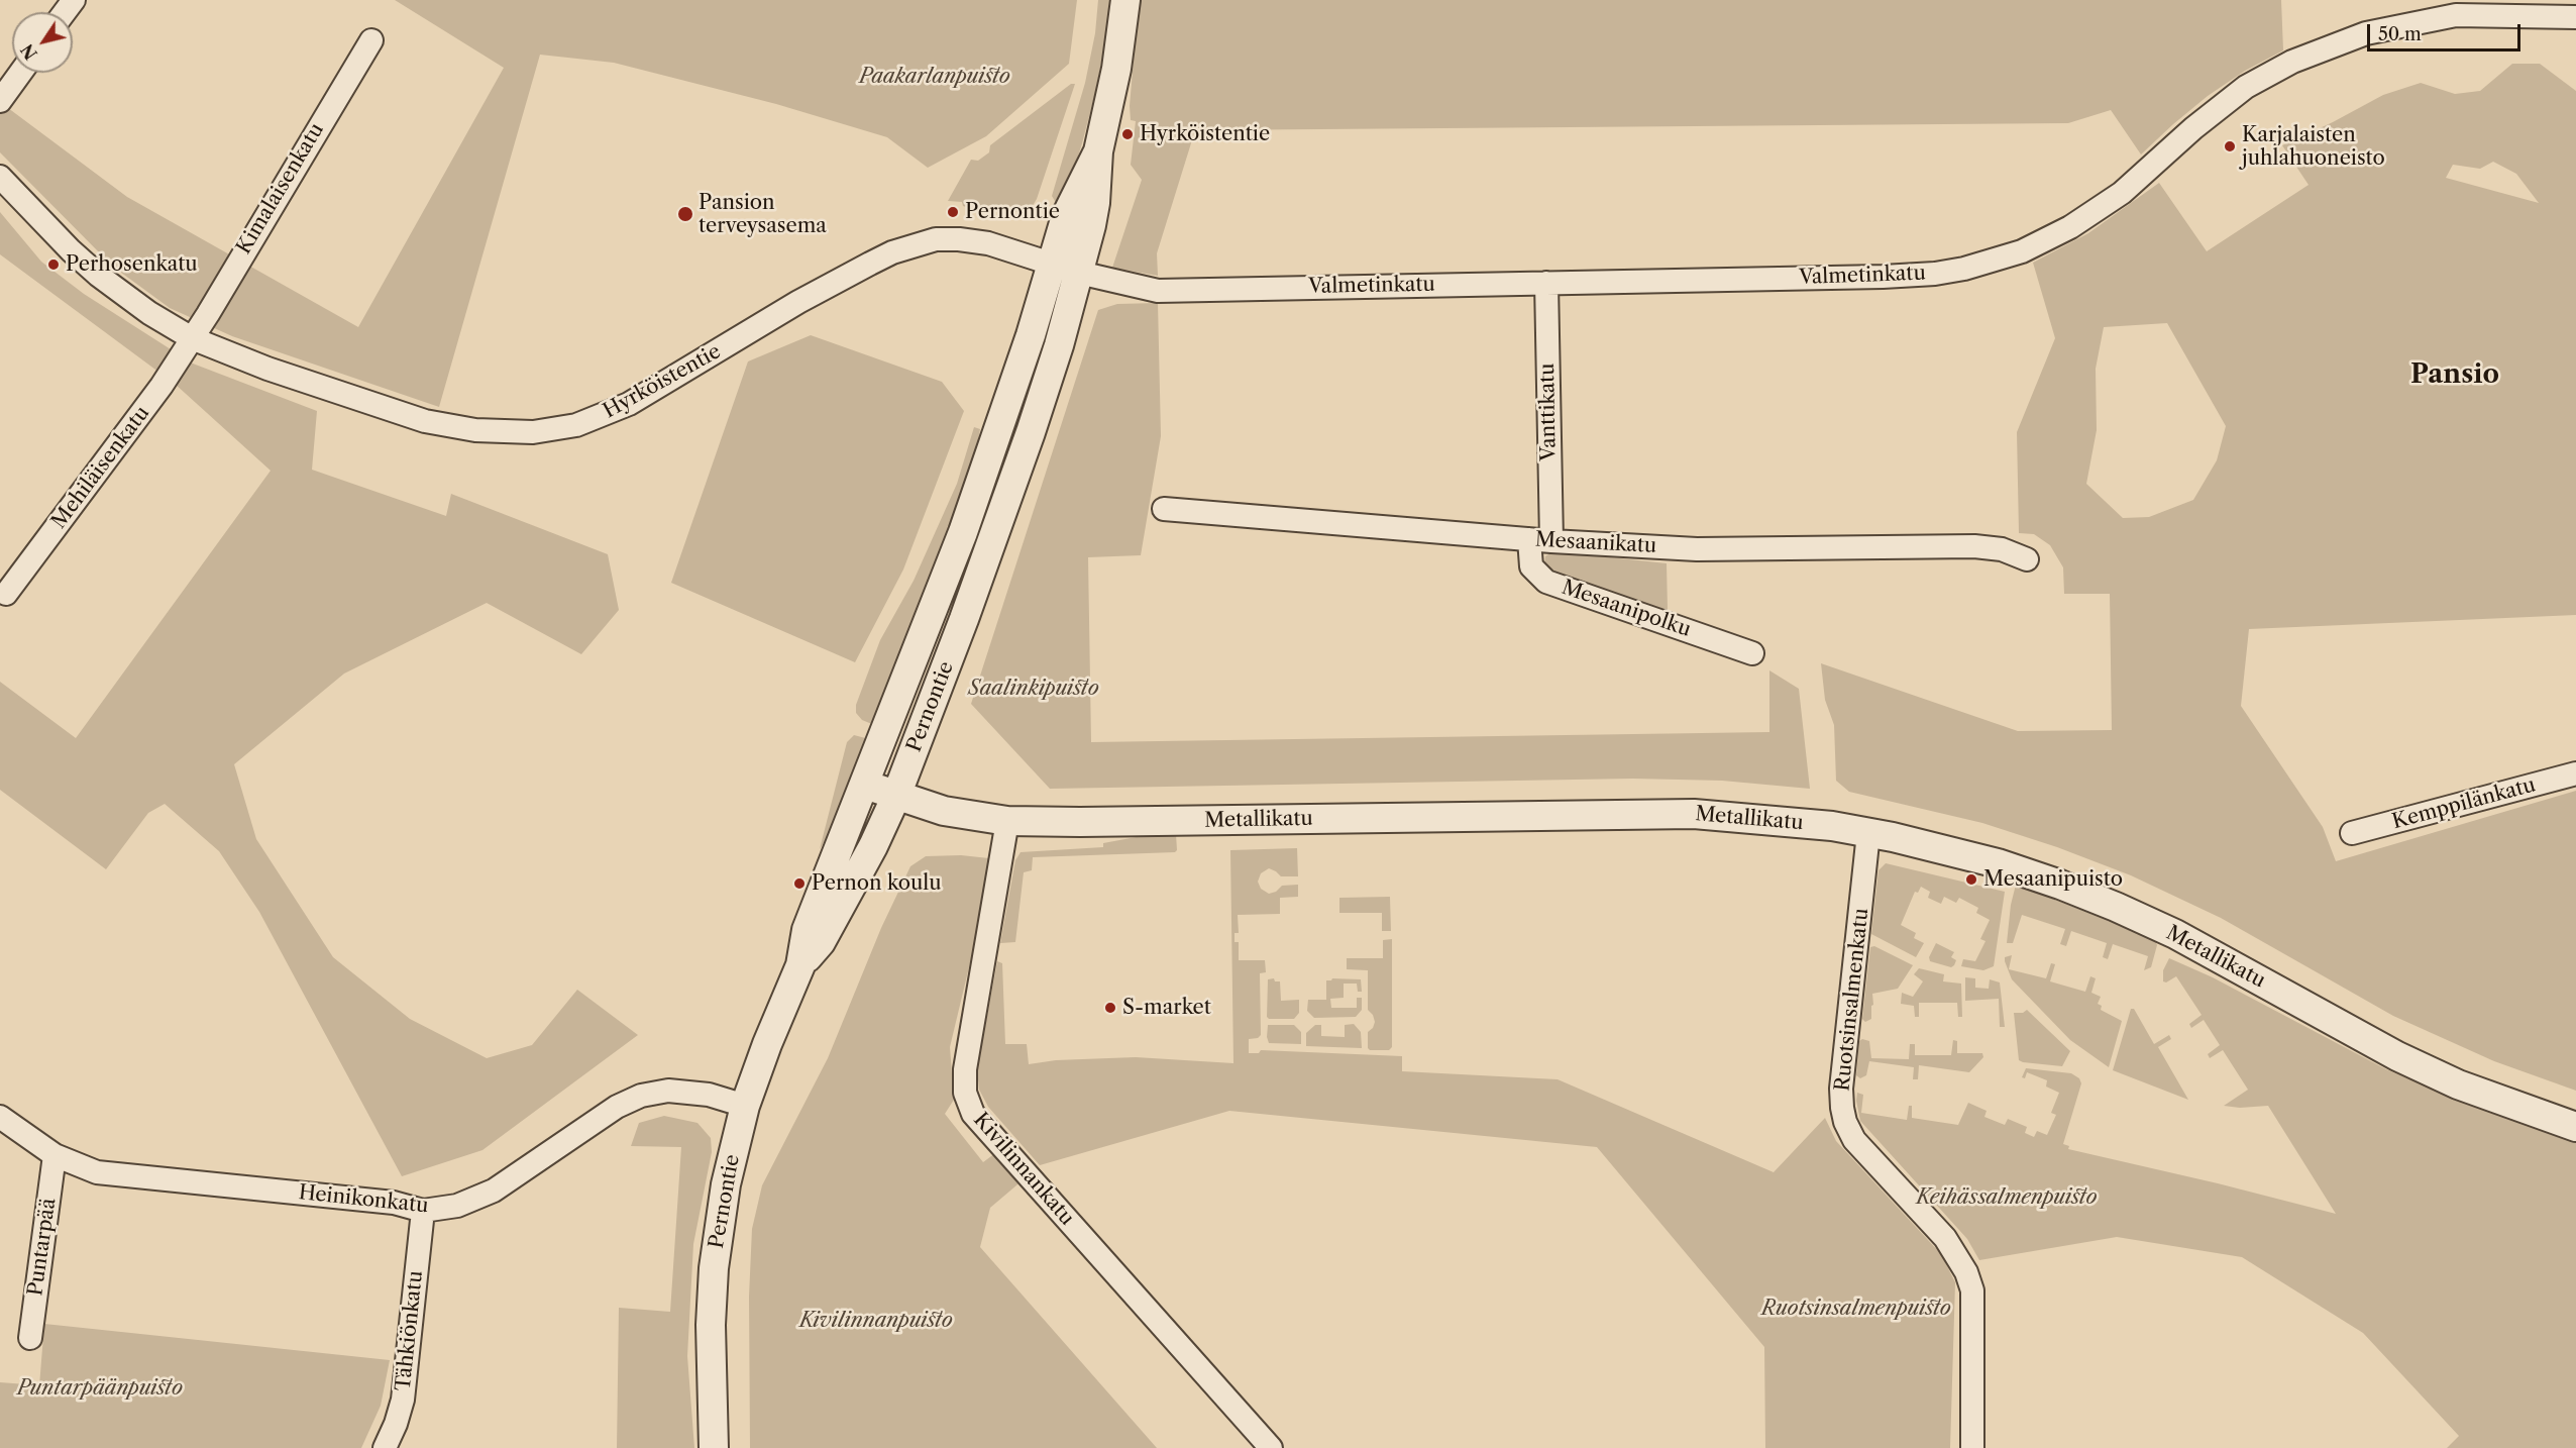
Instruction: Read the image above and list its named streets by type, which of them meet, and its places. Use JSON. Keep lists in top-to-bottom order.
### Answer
{
  "streets": {
    "street": [
      "Kimalaisenkatu",
      "Valmetinkatu",
      "Hyrköistentie",
      "Vanttikatu",
      "Mehiläisenkatu",
      "Mesaanikatu",
      "Mesaanipolku",
      "Pernontie",
      "Kemppilänkatu",
      "Metallikatu",
      "Ruotsinsalmenkatu",
      "Kivilinnankatu",
      "Heinikonkatu",
      "Puntarpää",
      "Tähkiönkatu"
    ]
  },
  "crossings": [
    ["Kimalaisenkatu", "Hyrköistentie"],
    ["Kimalaisenkatu", "Mehiläisenkatu"],
    ["Valmetinkatu", "Hyrköistentie"],
    ["Valmetinkatu", "Vanttikatu"],
    ["Valmetinkatu", "Pernontie"],
    ["Hyrköistentie", "Mehiläisenkatu"],
    ["Hyrköistentie", "Pernontie"],
    ["Vanttikatu", "Mesaanikatu"],
    ["Vanttikatu", "Mesaanipolku"],
    ["Mesaanikatu", "Mesaanipolku"],
    ["Pernontie", "Metallikatu"],
    ["Pernontie", "Heinikonkatu"],
    ["Metallikatu", "Ruotsinsalmenkatu"],
    ["Metallikatu", "Kivilinnankatu"],
    ["Heinikonkatu", "Puntarpää"],
    ["Heinikonkatu", "Tähkiönkatu"]
  ],
  "districts": ["Pansio"],
  "parks": [
    "Paakarlanpuisto",
    "Saalinkipuisto",
    "Keihässalmenpuisto",
    "Ruotsinsalmenpuisto",
    "Kivilinnanpuisto",
    "Puntarpäänpuisto"
  ],
  "places": [
    "Hyrköistentie",
    "Karjalaisten juhlahuoneisto",
    "Pernontie",
    "Pansion terveysasema",
    "Perhosenkatu",
    "Mesaanipuisto",
    "Pernon koulu",
    "S-market"
  ],
  "scale_bar": "50 m",
  "north": "bottom left"
}
